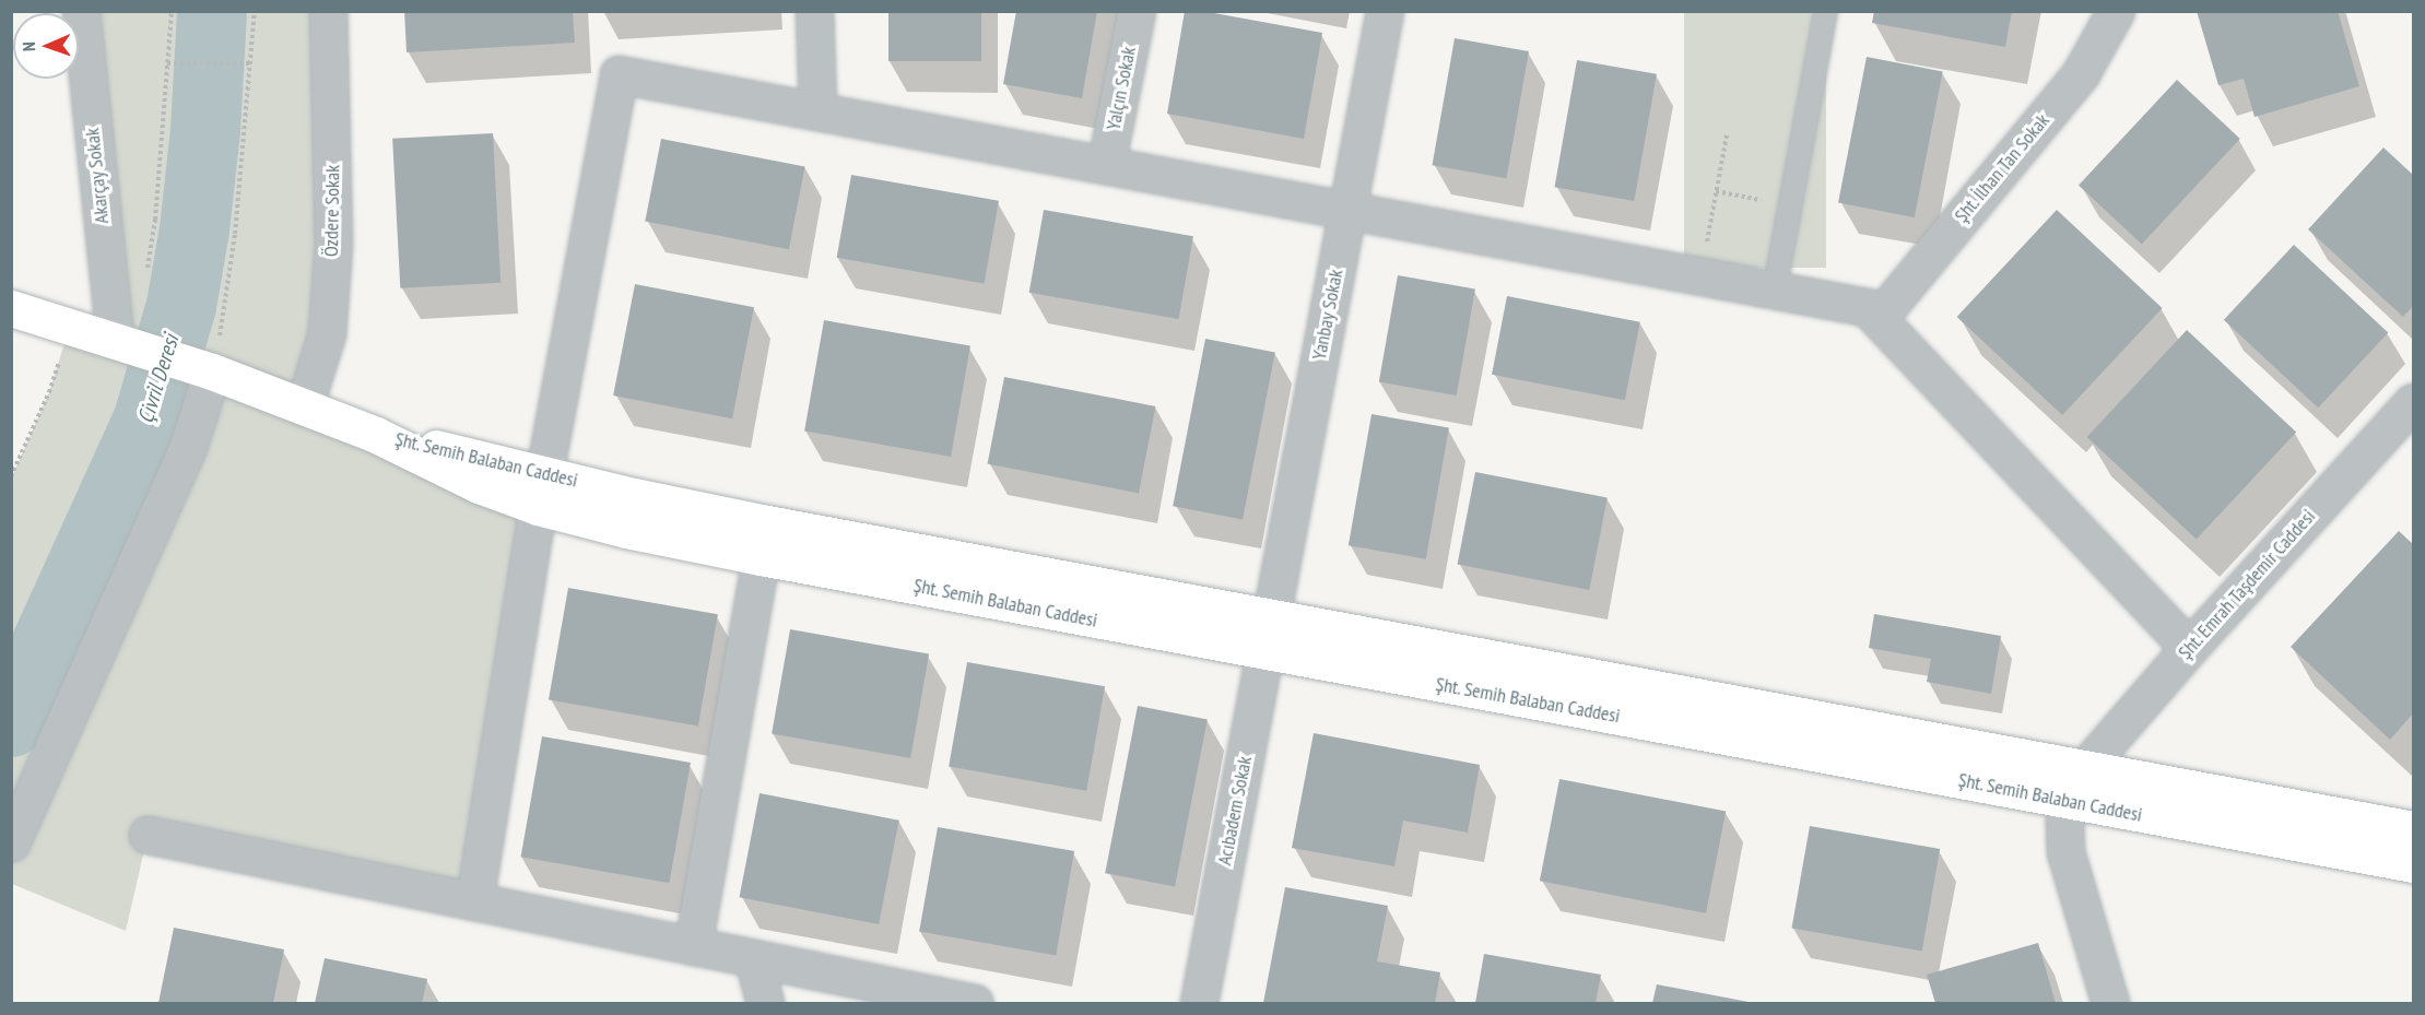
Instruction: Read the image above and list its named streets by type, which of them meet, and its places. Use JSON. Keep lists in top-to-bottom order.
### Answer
{
  "streets": {
    "street": [
      "Yalçın Sokak",
      "Şht. İlhan Tan Sokak",
      "Akarçay Sokak",
      "Özdere Sokak",
      "Yanbay Sokak",
      "Şht. Semih Balaban Caddesi",
      "Şht. Emrah Taşdemir Caddesi",
      "Acıbadem Sokak"
    ]
  },
  "crossings": [
    ["Akarçay Sokak", "Şht. Semih Balaban Caddesi"],
    ["Özdere Sokak", "Şht. Semih Balaban Caddesi"],
    ["Yanbay Sokak", "Şht. Semih Balaban Caddesi"],
    ["Yanbay Sokak", "Acıbadem Sokak"],
    ["Şht. Semih Balaban Caddesi", "Şht. Emrah Taşdemir Caddesi"],
    ["Şht. Semih Balaban Caddesi", "Acıbadem Sokak"]
  ],
  "water": ["Çivril Deresi"],
  "north": "left"
}
